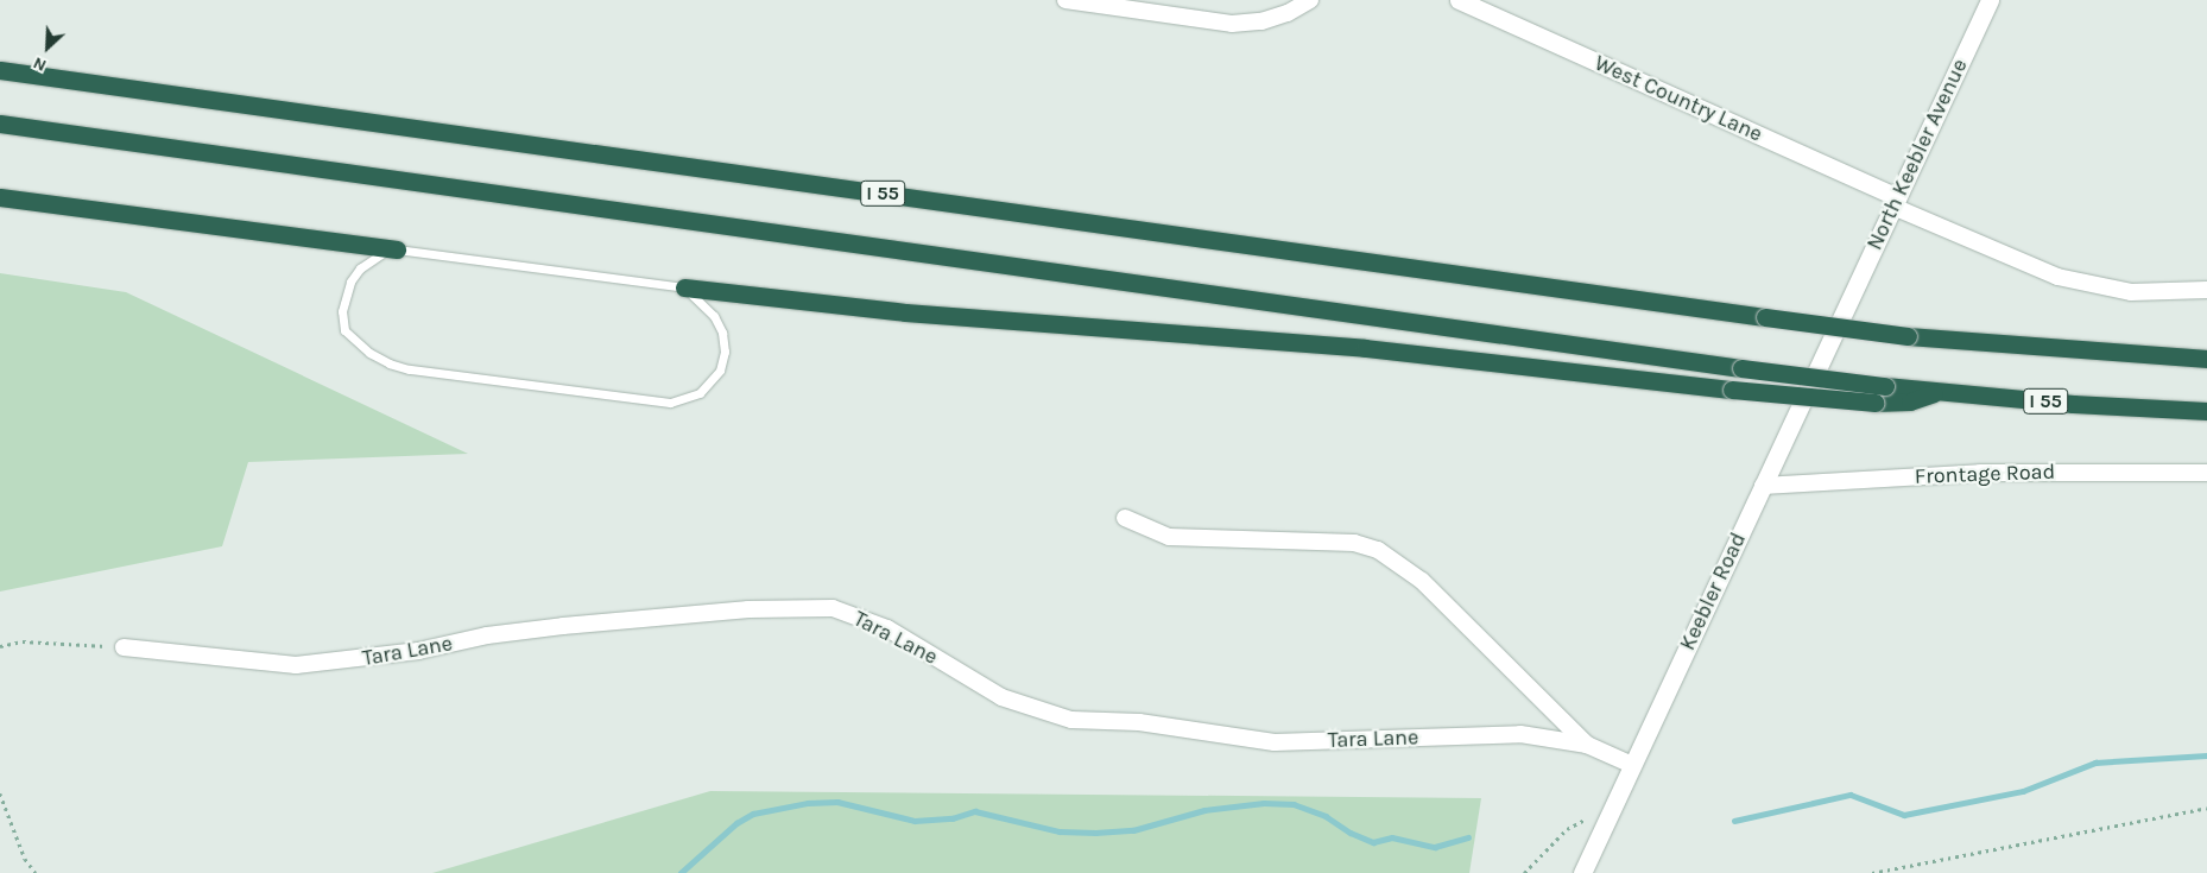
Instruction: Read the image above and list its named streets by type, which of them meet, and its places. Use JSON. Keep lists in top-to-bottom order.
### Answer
{
  "streets": {
    "highway": ["I 55"],
    "street": [
      "West Country Lane",
      "North Keebler Avenue",
      "Frontage Road",
      "Keebler Road",
      "Tara Lane"
    ]
  },
  "crossings": [
    ["West Country Lane", "North Keebler Avenue"],
    ["North Keebler Avenue", "Keebler Road"],
    ["Frontage Road", "Keebler Road"],
    ["Keebler Road", "Tara Lane"]
  ],
  "north": "bottom left"
}
